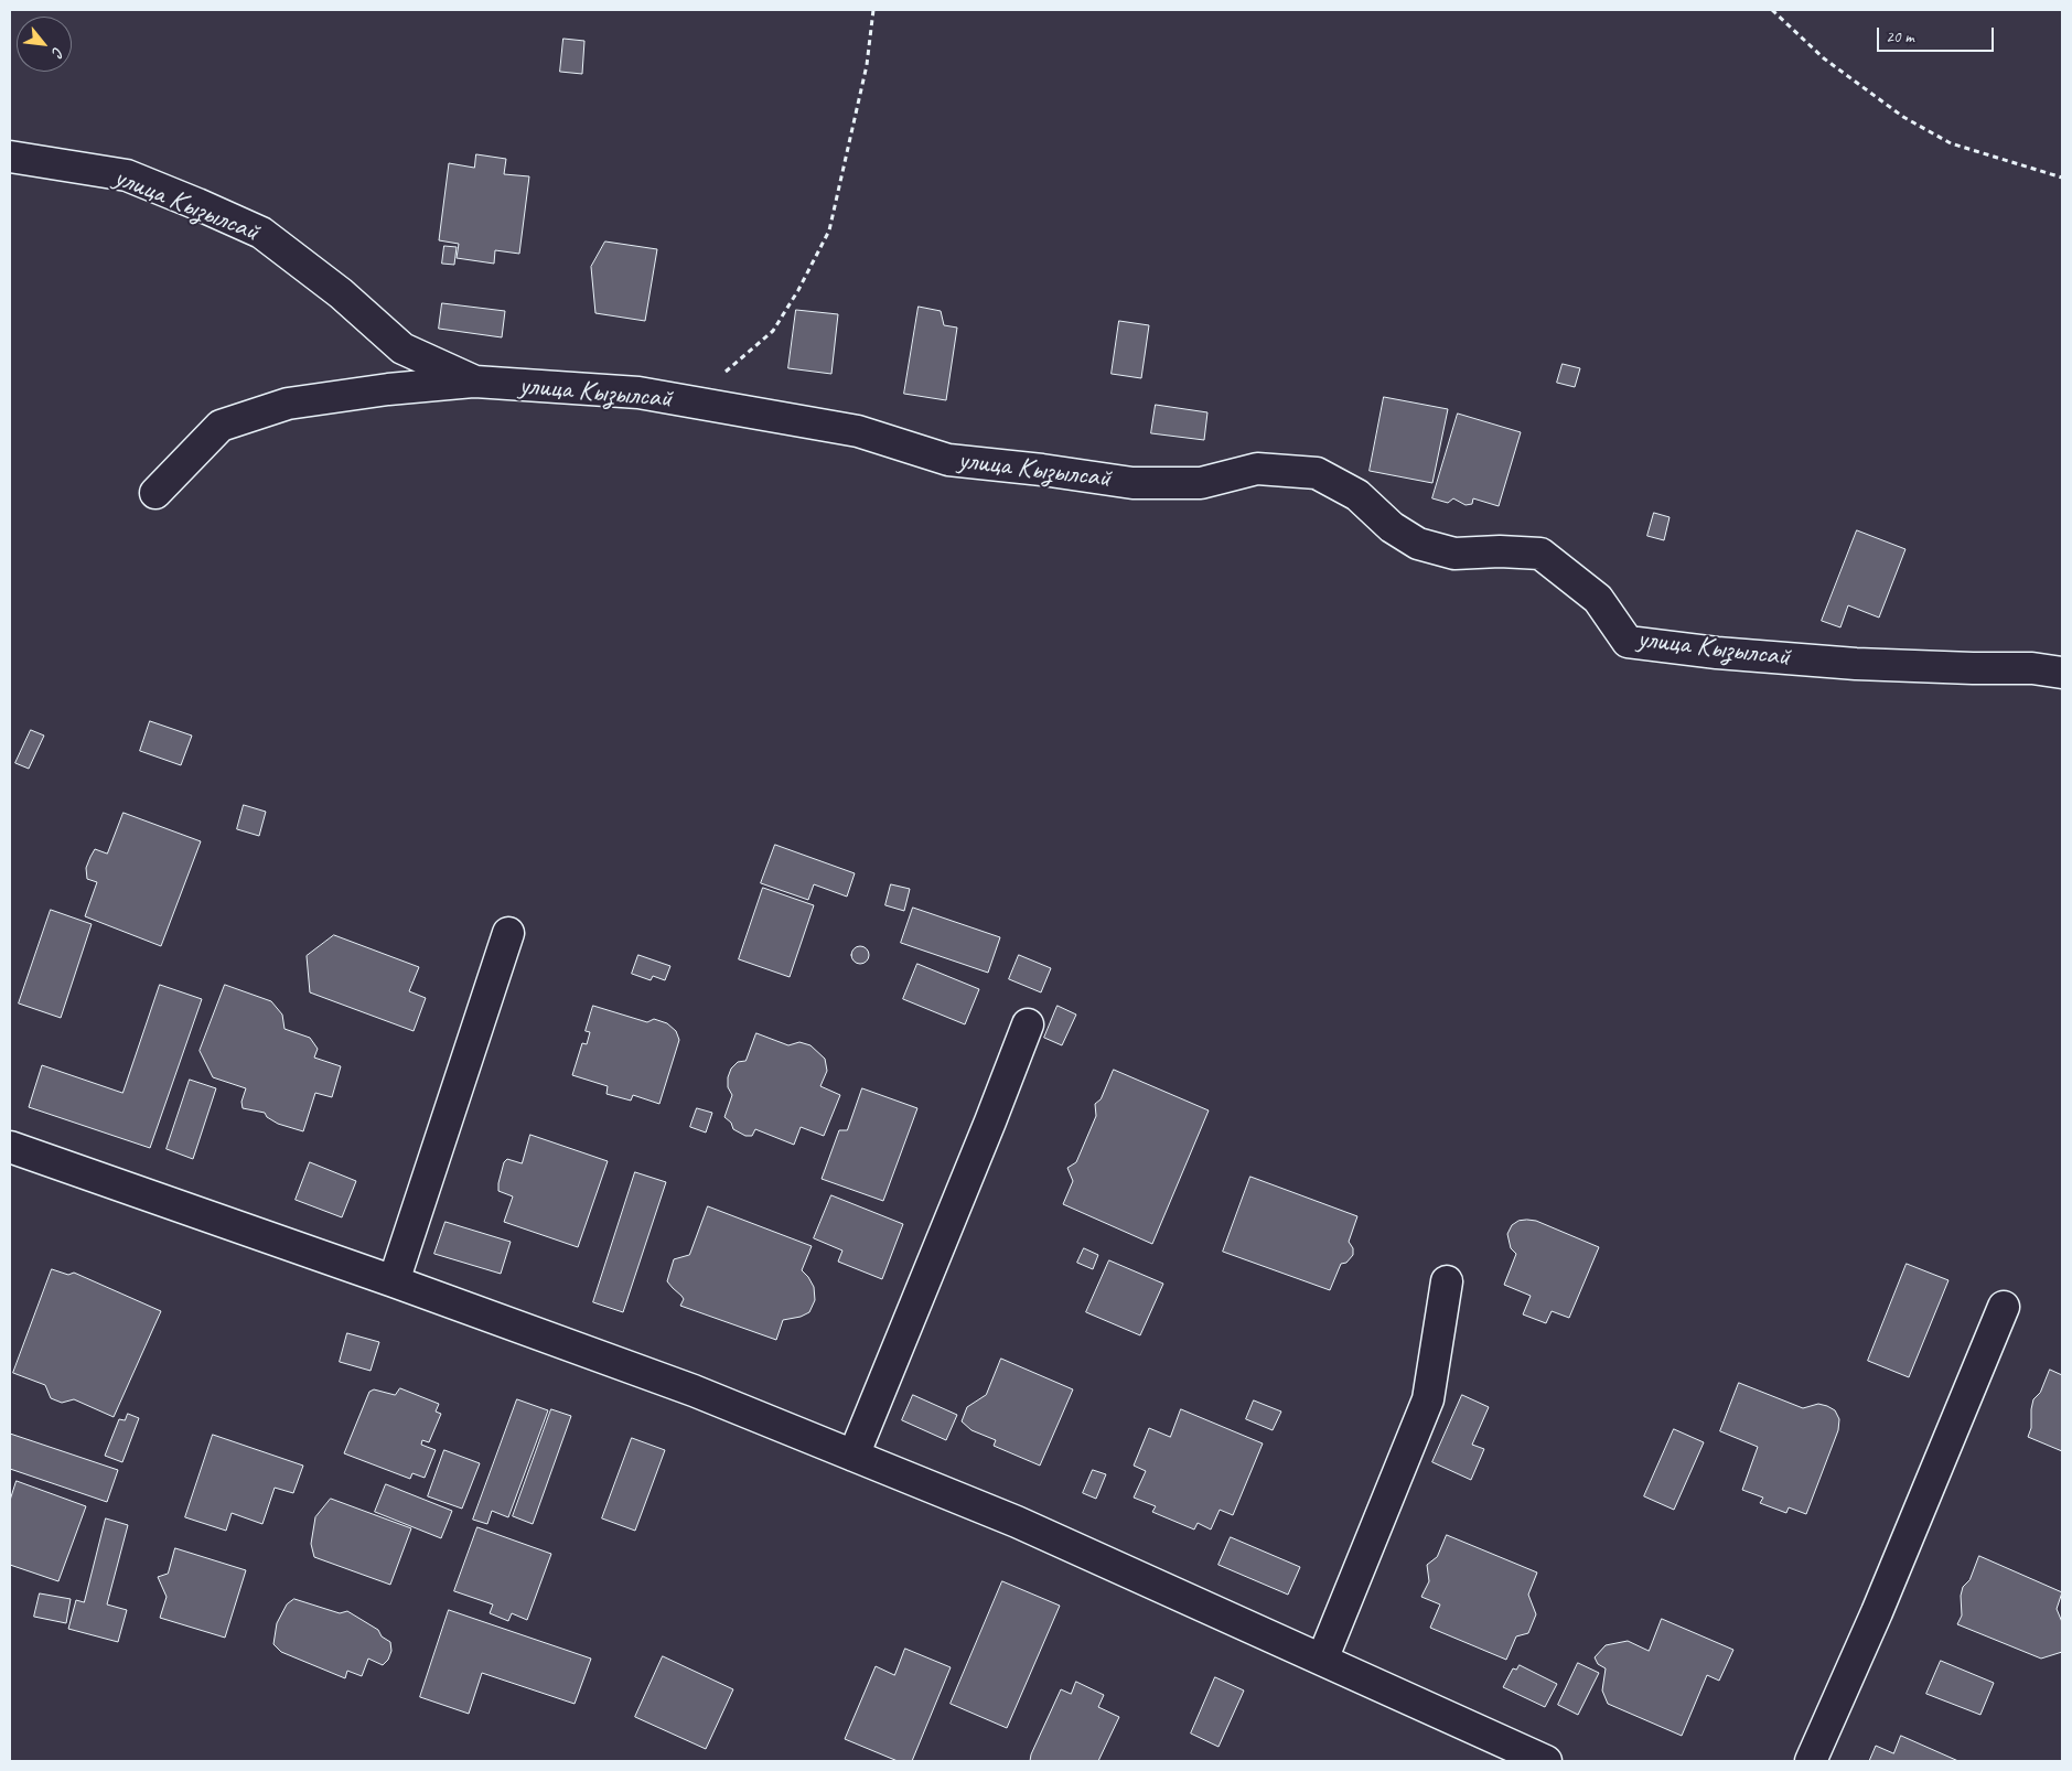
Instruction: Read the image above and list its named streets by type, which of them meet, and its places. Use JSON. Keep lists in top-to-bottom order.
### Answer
{
  "streets": {
    "street": ["улица Кызылсай"]
  },
  "scale_bar": "20 m",
  "north": "bottom right"
}
